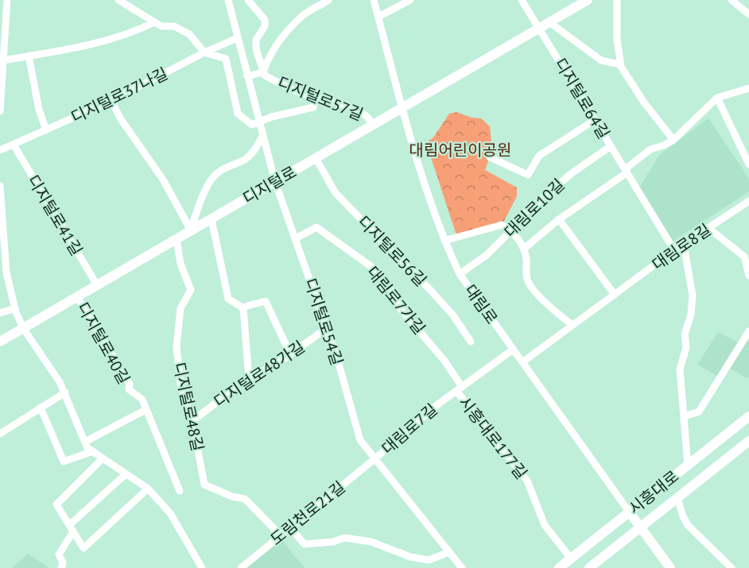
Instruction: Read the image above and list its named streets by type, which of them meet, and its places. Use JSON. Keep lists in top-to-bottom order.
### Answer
{
  "streets": {
    "main road": ["디지털로", "대림로", "시흥대로"],
    "street": [
      "디지털로37나길",
      "디지털로57길",
      "디지털로64길",
      "대림로10길",
      "디지털로41길",
      "대림로8길",
      "디지털로56길",
      "대림로7가길",
      "디지털로54길",
      "디지털로40길",
      "디지털로48가길",
      "디지털로48길",
      "대림로7길",
      "시흥대로177길",
      "도림천로21길"
    ]
  },
  "crossings": [
    ["디지털로37나길", "디지털로41길"],
    ["디지털로37나길", "디지털로54길"],
    ["디지털로57길", "디지털로"],
    ["디지털로64길", "디지털로"],
    ["디지털로64길", "대림로10길"],
    ["디지털로64길", "대림로8길"],
    ["디지털로", "디지털로41길"],
    ["디지털로", "디지털로56길"],
    ["디지털로", "대림로"],
    ["디지털로", "디지털로54길"],
    ["디지털로", "디지털로40길"],
    ["디지털로", "디지털로48길"],
    ["대림로10길", "대림로"],
    ["대림로8길", "대림로"],
    ["대림로7가길", "디지털로54길"],
    ["대림로7가길", "대림로7길"],
    ["대림로7가길", "시흥대로177길"],
    ["대림로", "대림로7길"],
    ["대림로", "시흥대로"],
    ["디지털로54길", "디지털로48가길"],
    ["디지털로54길", "대림로7길"],
    ["디지털로54길", "도림천로21길"],
    ["디지털로48가길", "디지털로48길"],
    ["디지털로48길", "도림천로21길"],
    ["대림로7길", "시흥대로177길"],
    ["대림로7길", "도림천로21길"],
    ["시흥대로177길", "시흥대로"]
  ],
  "parks": ["대림어린이공원"]
}
